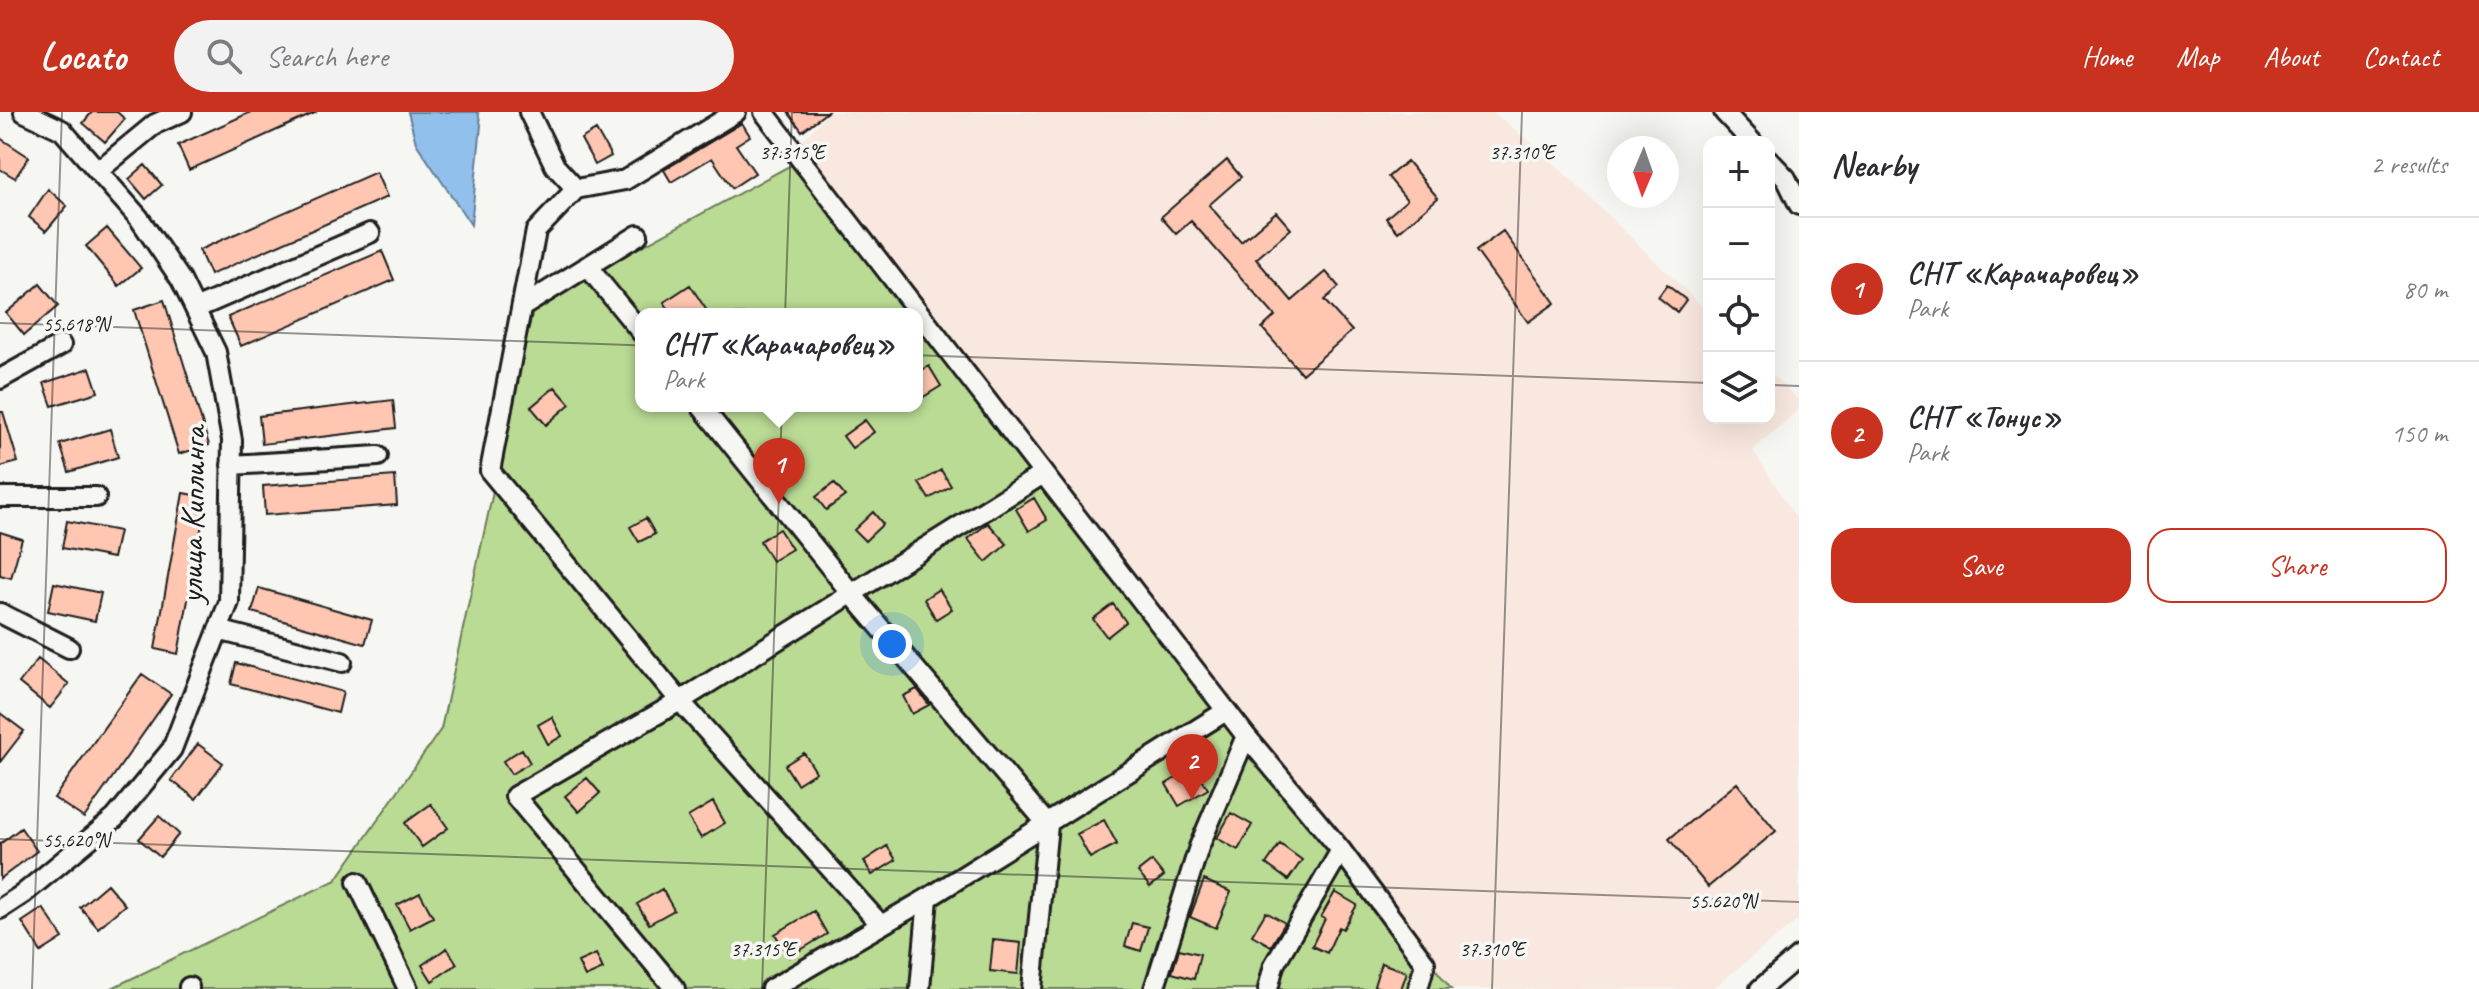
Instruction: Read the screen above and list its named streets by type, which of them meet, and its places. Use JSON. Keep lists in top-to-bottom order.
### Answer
{
  "streets": {
    "street": ["улица Киплинга"]
  },
  "north": "bottom",
  "page": {
    "header": "Locato",
    "search": "Search here",
    "nav": [
      "Home",
      "Map",
      "About",
      "Contact"
    ],
    "heading": ["Nearby", "2 results"],
    "map_buttons": ["+", "−"],
    "list": [
      {
        "mark": "1",
        "name": "СНТ «Карачаровец»",
        "note": "Park",
        "value": "80 m"
      },
      {
        "mark": "2",
        "name": "СНТ «Тонус»",
        "note": "Park",
        "value": "150 m"
      }
    ],
    "popup": ["СНТ «Карачаровец»", "Park"],
    "pins": ["1", "2"],
    "buttons": ["Save", "Share"]
  },
  "coordinates": [
    "37.315°E",
    "37.310°E",
    "55.618°N",
    "55.620°N"
  ]
}
